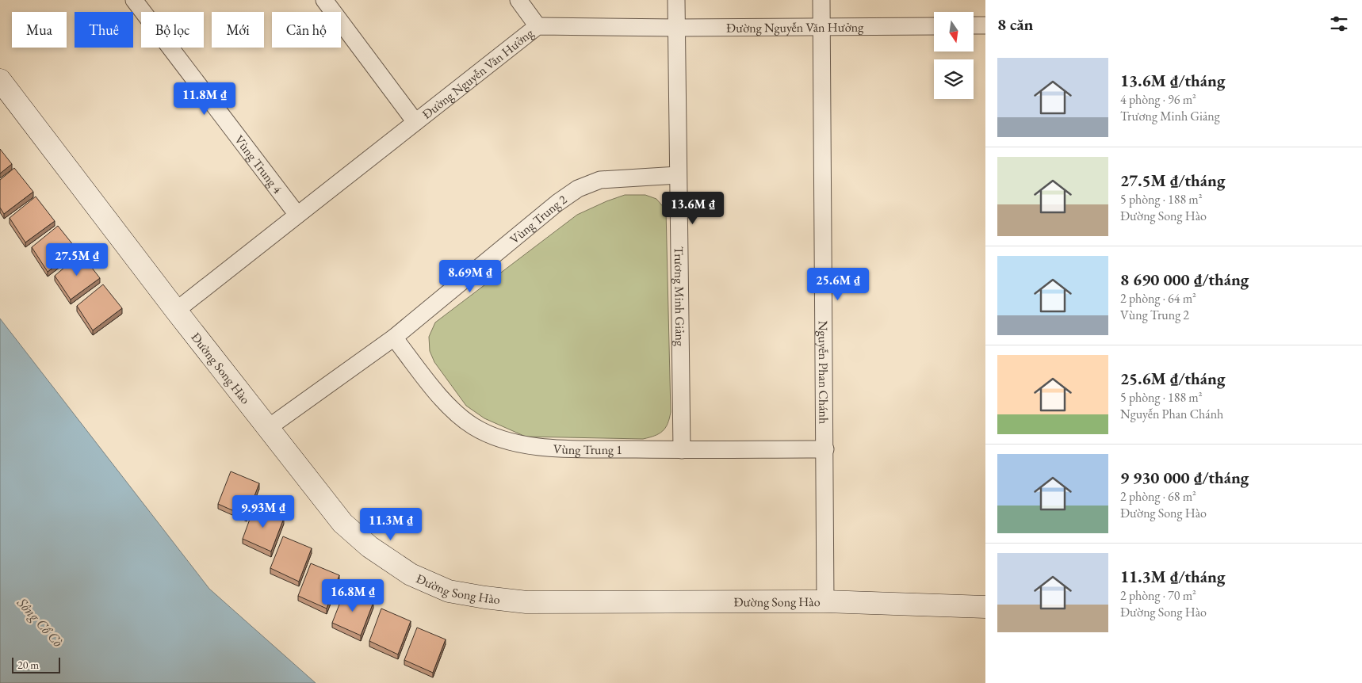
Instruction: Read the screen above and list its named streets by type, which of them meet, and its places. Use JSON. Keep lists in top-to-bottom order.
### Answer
{
  "streets": {
    "street": [
      "Đường Nguyễn Văn Hưởng",
      "Vùng Trung 4",
      "Vùng Trung 2",
      "Trương Minh Giảng",
      "Đường Song Hào",
      "Nguyễn Phan Chánh",
      "Vùng Trung 1"
    ]
  },
  "crossings": [
    ["Đường Nguyễn Văn Hưởng", "Vùng Trung 4"],
    ["Đường Nguyễn Văn Hưởng", "Trương Minh Giảng"],
    ["Đường Nguyễn Văn Hưởng", "Đường Song Hào"],
    ["Đường Nguyễn Văn Hưởng", "Nguyễn Phan Chánh"],
    ["Vùng Trung 2", "Trương Minh Giảng"],
    ["Vùng Trung 2", "Đường Song Hào"],
    ["Vùng Trung 2", "Vùng Trung 1"],
    ["Trương Minh Giảng", "Vùng Trung 1"],
    ["Đường Song Hào", "Nguyễn Phan Chánh"],
    ["Nguyễn Phan Chánh", "Vùng Trung 1"]
  ],
  "water": ["Sông Cổ Cò"],
  "scale_bar": "20 m",
  "north": "bottom",
  "page": {
    "heading": "8 căn",
    "chip": [
      "Mua",
      "Thuê",
      "Bộ lọc",
      "Mới",
      "Căn hộ"
    ],
    "list": [
      {
        "name": "13.6M ₫/tháng",
        "note": "4 phòng · 96 m² · Trương Minh Giảng"
      },
      {
        "name": "27.5M ₫/tháng",
        "note": "5 phòng · 188 m² · Đường Song Hào"
      },
      {
        "name": "8 690 000 ₫/tháng",
        "note": "2 phòng · 64 m² · Vùng Trung 2"
      },
      {
        "name": "25.6M ₫/tháng",
        "note": "5 phòng · 188 m² · Nguyễn Phan Chánh"
      },
      {
        "name": "9 930 000 ₫/tháng",
        "note": "2 phòng · 68 m² · Đường Song Hào"
      },
      {
        "name": "11.3M ₫/tháng",
        "note": "2 phòng · 70 m² · Đường Song Hào"
      }
    ],
    "price": [
      "11.8M ₫",
      "13.6M ₫",
      "27.5M ₫",
      "8.69M ₫",
      "25.6M ₫",
      "9.93M ₫",
      "11.3M ₫",
      "16.8M ₫"
    ],
    "scale": "20 m"
  }
}
